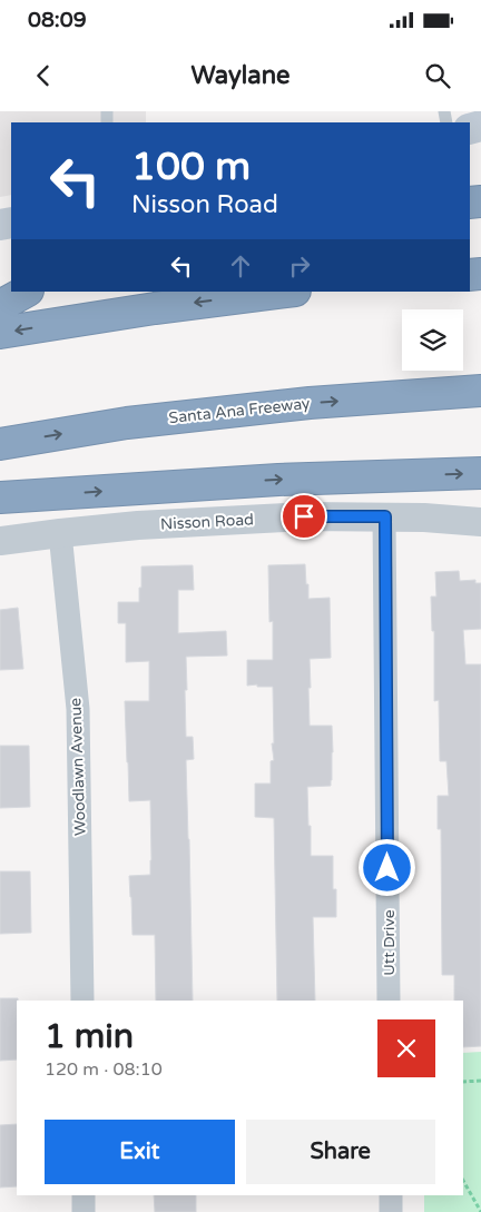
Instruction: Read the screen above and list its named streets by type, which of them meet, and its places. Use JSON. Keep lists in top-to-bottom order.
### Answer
{
  "streets": {
    "highway": ["Santa Ana Freeway"],
    "street": ["Nisson Road", "Woodlawn Avenue", "Utt Drive"]
  },
  "crossings": [
    ["Nisson Road", "Woodlawn Avenue"],
    ["Nisson Road", "Utt Drive"]
  ],
  "page": {
    "status": "08:09",
    "header": "Waylane",
    "turn": ["100 m", "Nisson Road"],
    "heading": ["1 min", "120 m · 08:10"],
    "buttons": ["Exit", "Share"]
  }
}
